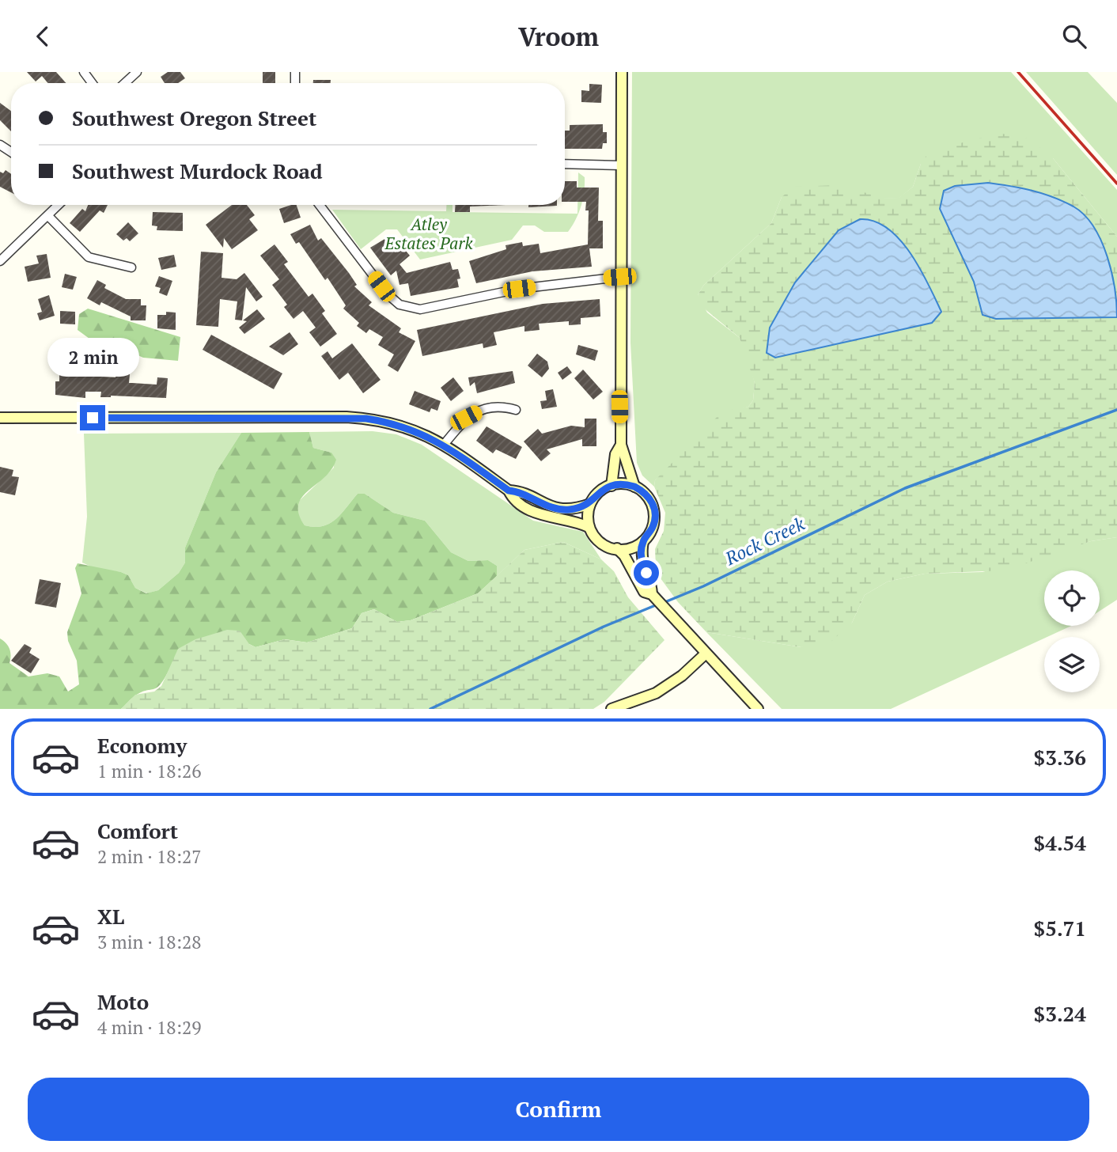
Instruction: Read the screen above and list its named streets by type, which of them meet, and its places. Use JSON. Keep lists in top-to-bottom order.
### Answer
{
  "water": ["Rock Creek"],
  "parks": ["Atley Estates Park"],
  "page": {
    "header": "Vroom",
    "banner": ["Southwest Oregon Street", "Southwest Murdock Road"],
    "bubble": "2 min",
    "list": [
      {
        "name": "Economy",
        "note": "1 min · 18:26",
        "value": "$3.36"
      },
      {
        "name": "Comfort",
        "note": "2 min · 18:27",
        "value": "$4.54"
      },
      {
        "name": "XL",
        "note": "3 min · 18:28",
        "value": "$5.71"
      },
      {
        "name": "Moto",
        "note": "4 min · 18:29",
        "value": "$3.24"
      }
    ],
    "buttons": "Confirm"
  }
}
